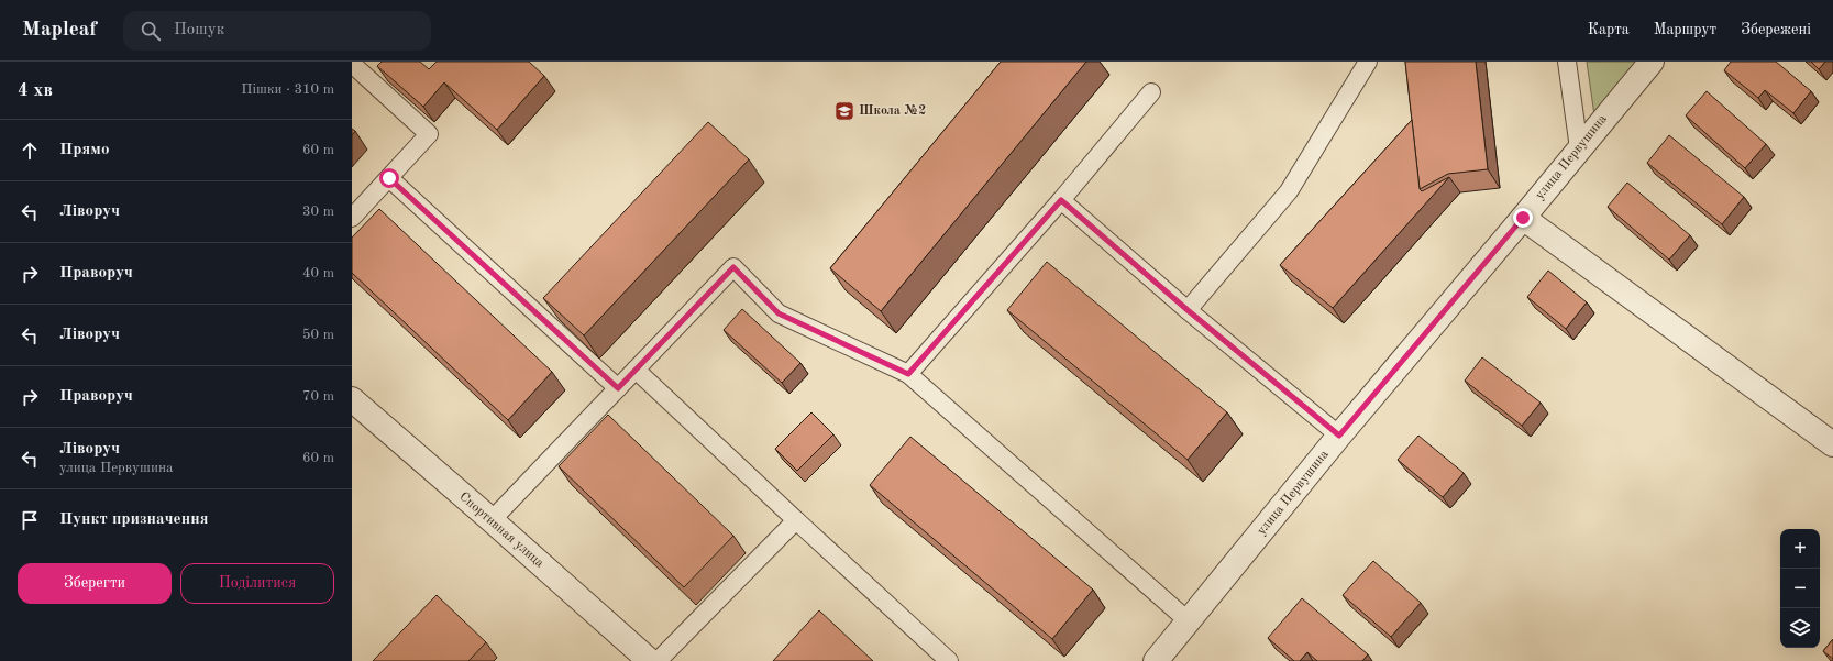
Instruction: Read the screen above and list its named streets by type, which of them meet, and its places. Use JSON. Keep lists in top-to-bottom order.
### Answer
{
  "streets": {
    "street": ["улица Первушина", "Спортивная улица"]
  },
  "places": {
    "school or university": ["Школа №2"]
  },
  "page": {
    "header": "Mapleaf",
    "search": "Пошук",
    "nav": ["Карта", "Маршрут", "Збережені"],
    "heading": ["4 хв", "Пішки · 310 m"],
    "list": [
      ["Прямо", "60 m"],
      ["Ліворуч", "30 m"],
      ["Праворуч", "40 m"],
      ["Ліворуч", "50 m"],
      ["Праворуч", "70 m"],
      ["Ліворуч", "улица Первушина", "60 m"],
      "Пункт призначення"
    ],
    "map_buttons": ["+", "−"],
    "buttons": ["Зберегти", "Поділитися"]
  }
}
